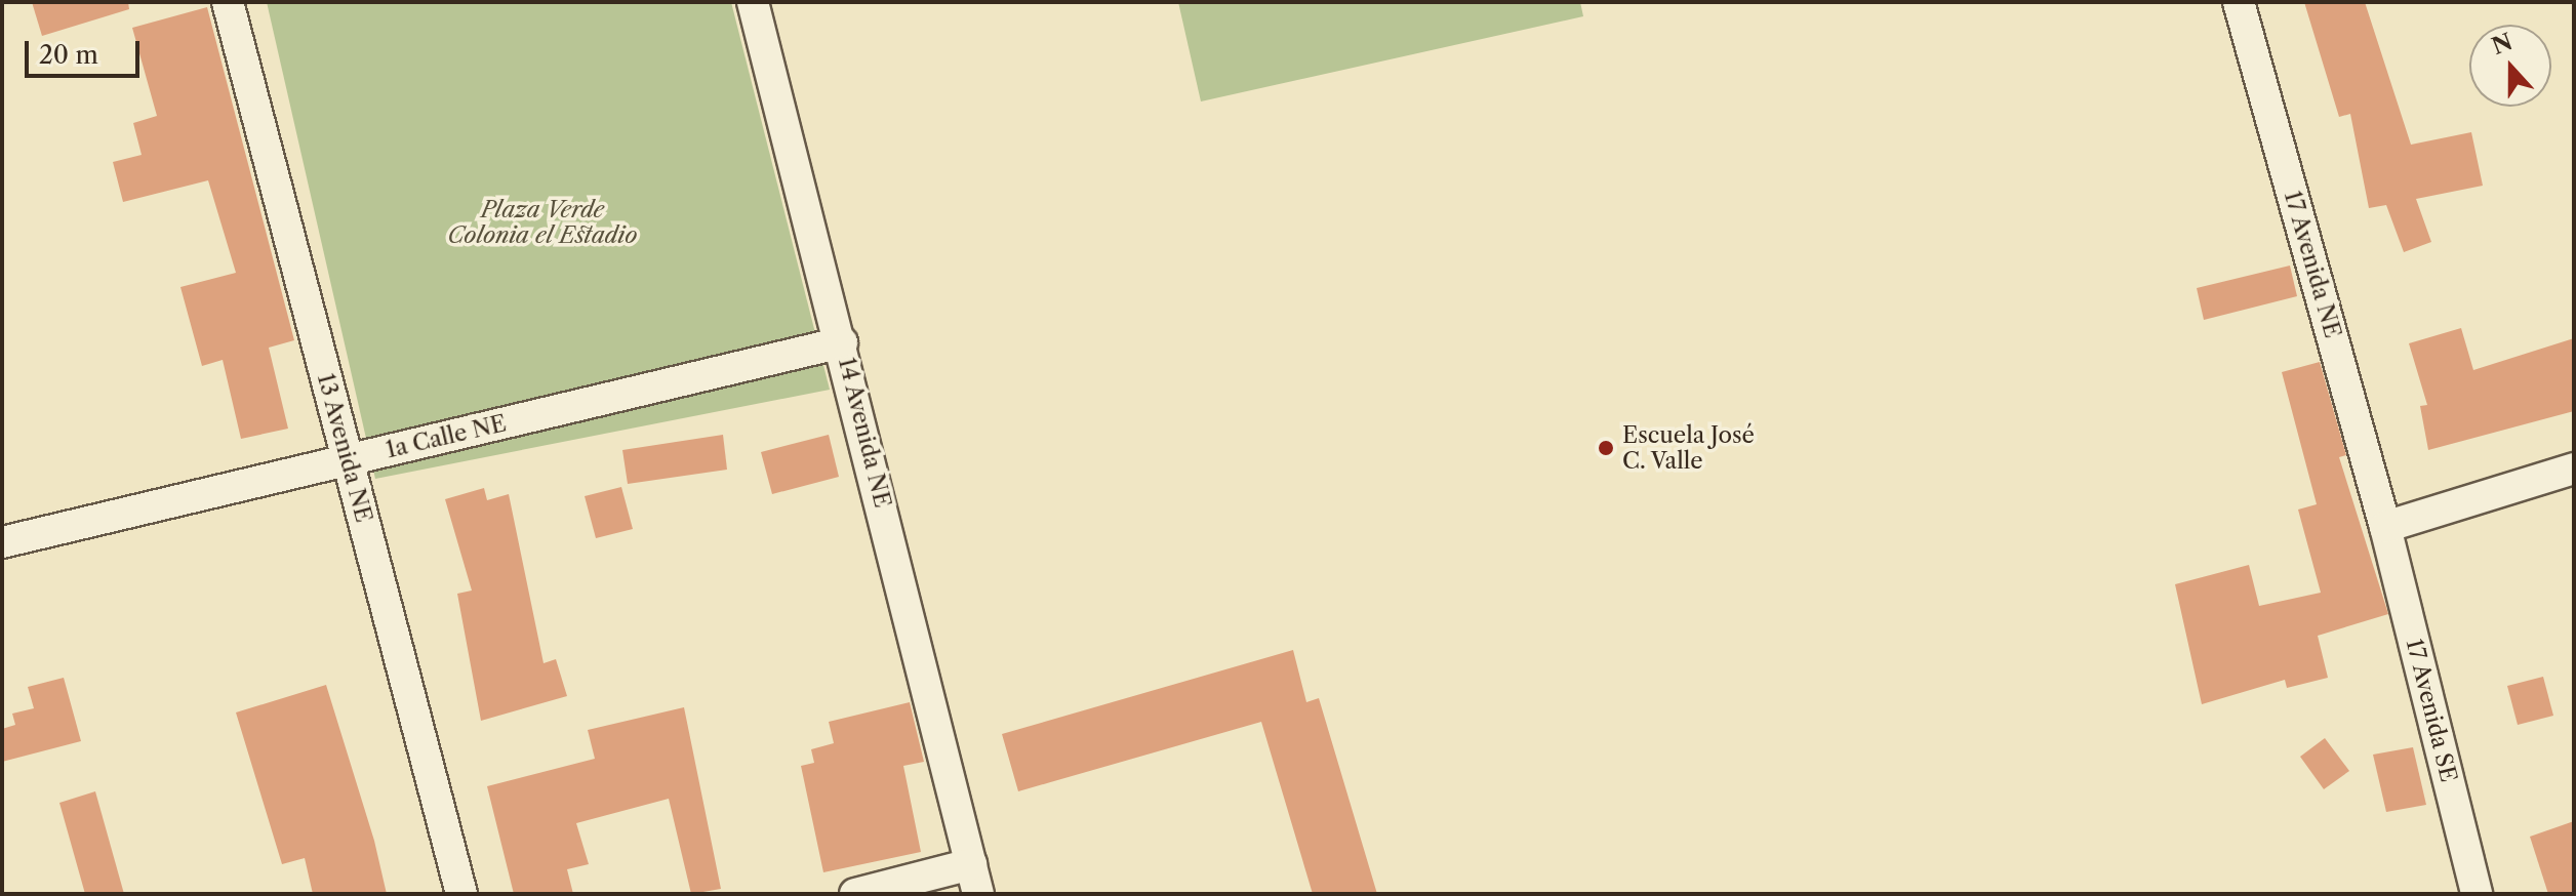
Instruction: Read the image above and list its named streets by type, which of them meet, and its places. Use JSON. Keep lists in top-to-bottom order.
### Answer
{
  "streets": {
    "street": [
      "17 Avenida NE",
      "14 Avenida NE",
      "1a Calle NE",
      "13 Avenida NE",
      "17 Avenida SE"
    ]
  },
  "crossings": [
    ["17 Avenida NE", "17 Avenida SE"],
    ["14 Avenida NE", "1a Calle NE"],
    ["1a Calle NE", "13 Avenida NE"]
  ],
  "parks": ["Plaza Verde Colonia el Estadio"],
  "places": ["Escuela José C. Valle"],
  "scale_bar": "20 m",
  "north": "top"
}
